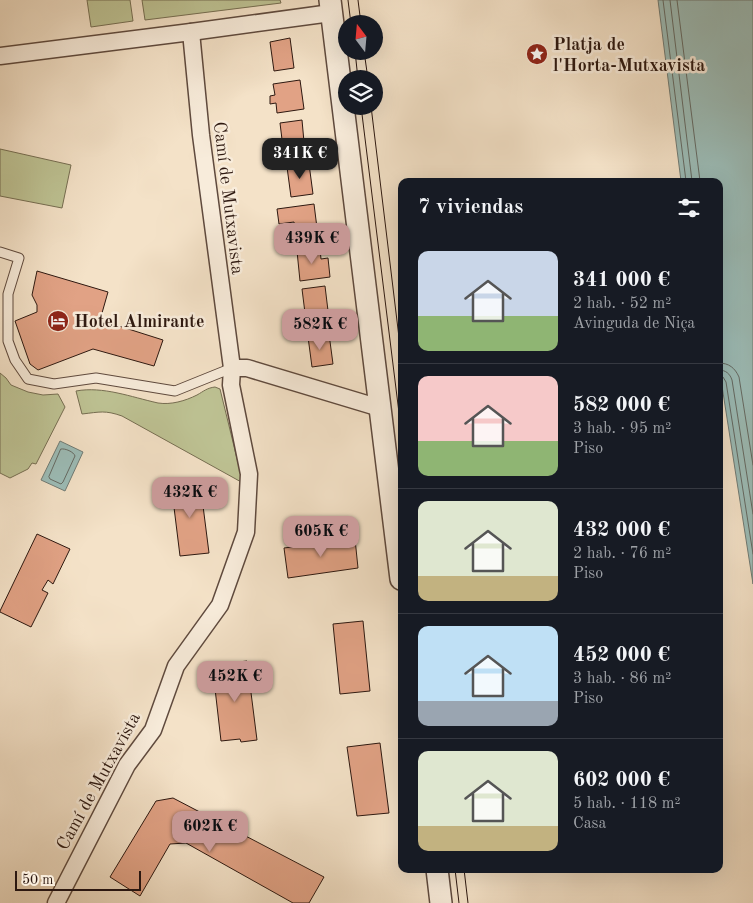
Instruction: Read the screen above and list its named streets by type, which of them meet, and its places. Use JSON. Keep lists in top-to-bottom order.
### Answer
{
  "streets": {
    "street": ["Camí de Mutxavista"]
  },
  "places": {
    "place": ["Platja de l'Horta-Mutxavista"],
    "hotel": ["Hotel Almirante"]
  },
  "scale_bar": "50 m",
  "north": "top",
  "page": {
    "price": [
      "341K €",
      "439K €",
      "582K €",
      "432K €",
      "605K €",
      "452K €",
      "602K €"
    ],
    "heading": "7 viviendas",
    "list": [
      {
        "name": "341 000 €",
        "note": "2 hab. · 52 m² · Avinguda de Niça"
      },
      {
        "name": "582 000 €",
        "note": "3 hab. · 95 m² · Piso"
      },
      {
        "name": "432 000 €",
        "note": "2 hab. · 76 m² · Piso"
      },
      {
        "name": "452 000 €",
        "note": "3 hab. · 86 m² · Piso"
      },
      {
        "name": "602 000 €",
        "note": "5 hab. · 118 m² · Casa"
      }
    ],
    "scale": "50 m"
  }
}
